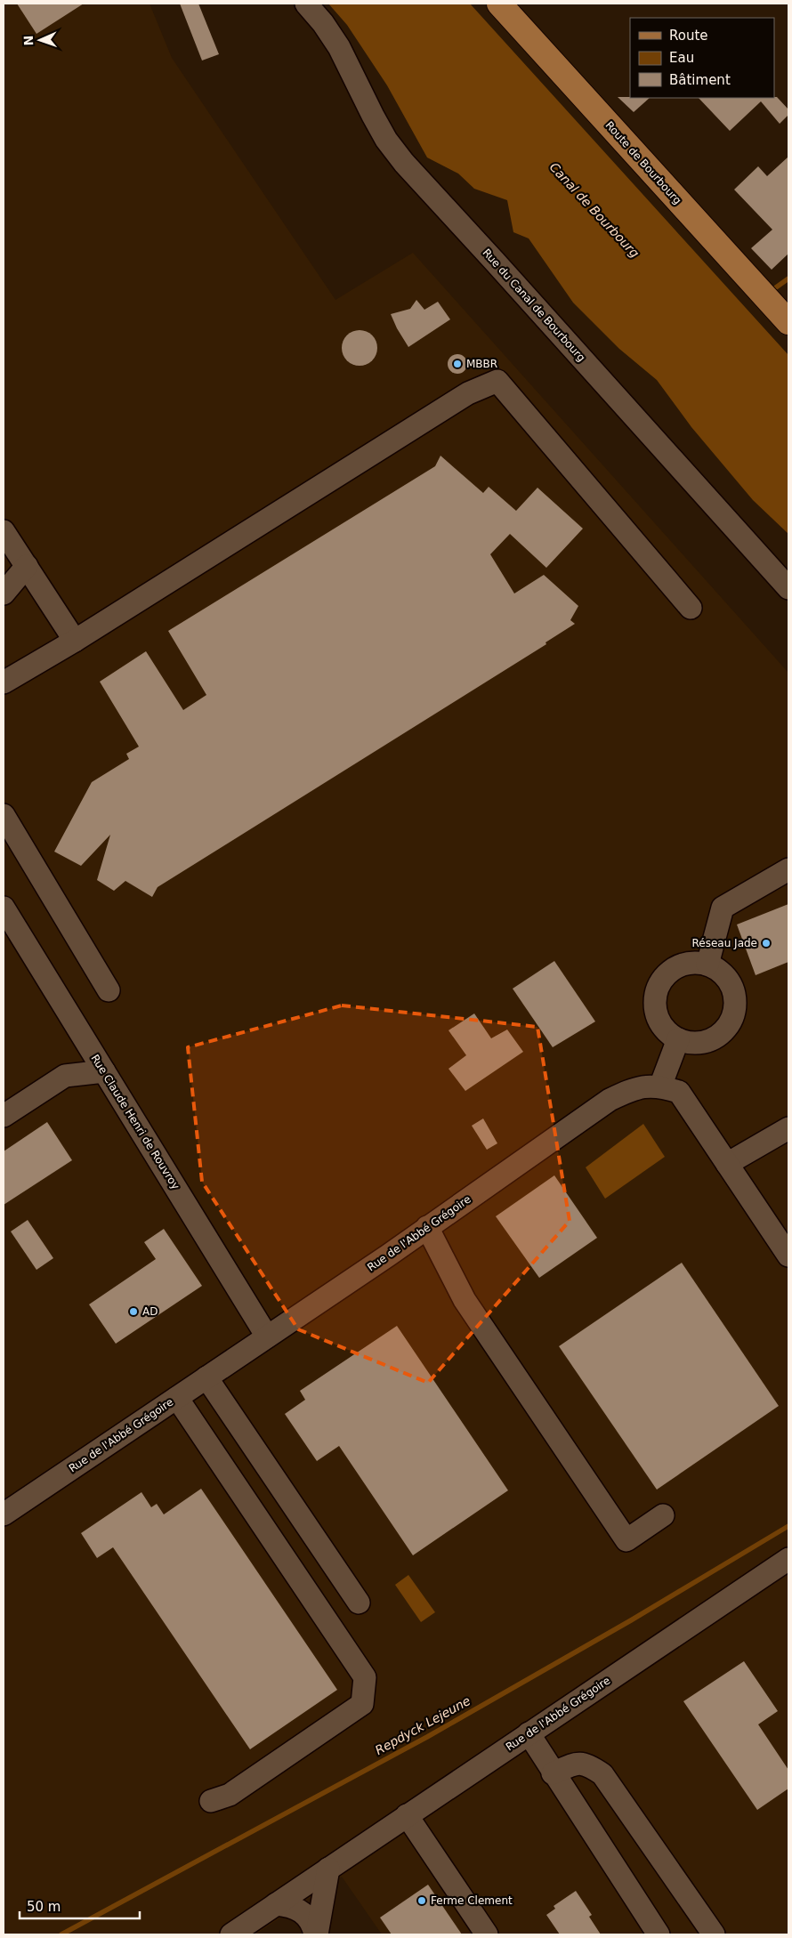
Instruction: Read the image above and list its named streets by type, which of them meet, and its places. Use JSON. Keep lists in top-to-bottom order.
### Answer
{
  "streets": {
    "main road": ["Route de Bourbourg"],
    "street": ["Rue du Canal de Bourbourg", "Rue Claude Henri de Rouvroy", "Rue de l'Abbé Grégoire"]
  },
  "crossings": [
    ["Rue Claude Henri de Rouvroy", "Rue de l'Abbé Grégoire"]
  ],
  "water": ["Canal de Bourbourg", "Repdyck Lejeune"],
  "places": [
    "MBBR",
    "Réseau Jade",
    "AD",
    "Ferme Clement"
  ],
  "legend": ["Route", "Eau", "Bâtiment"],
  "scale_bar": "50 m",
  "north": "left"
}
